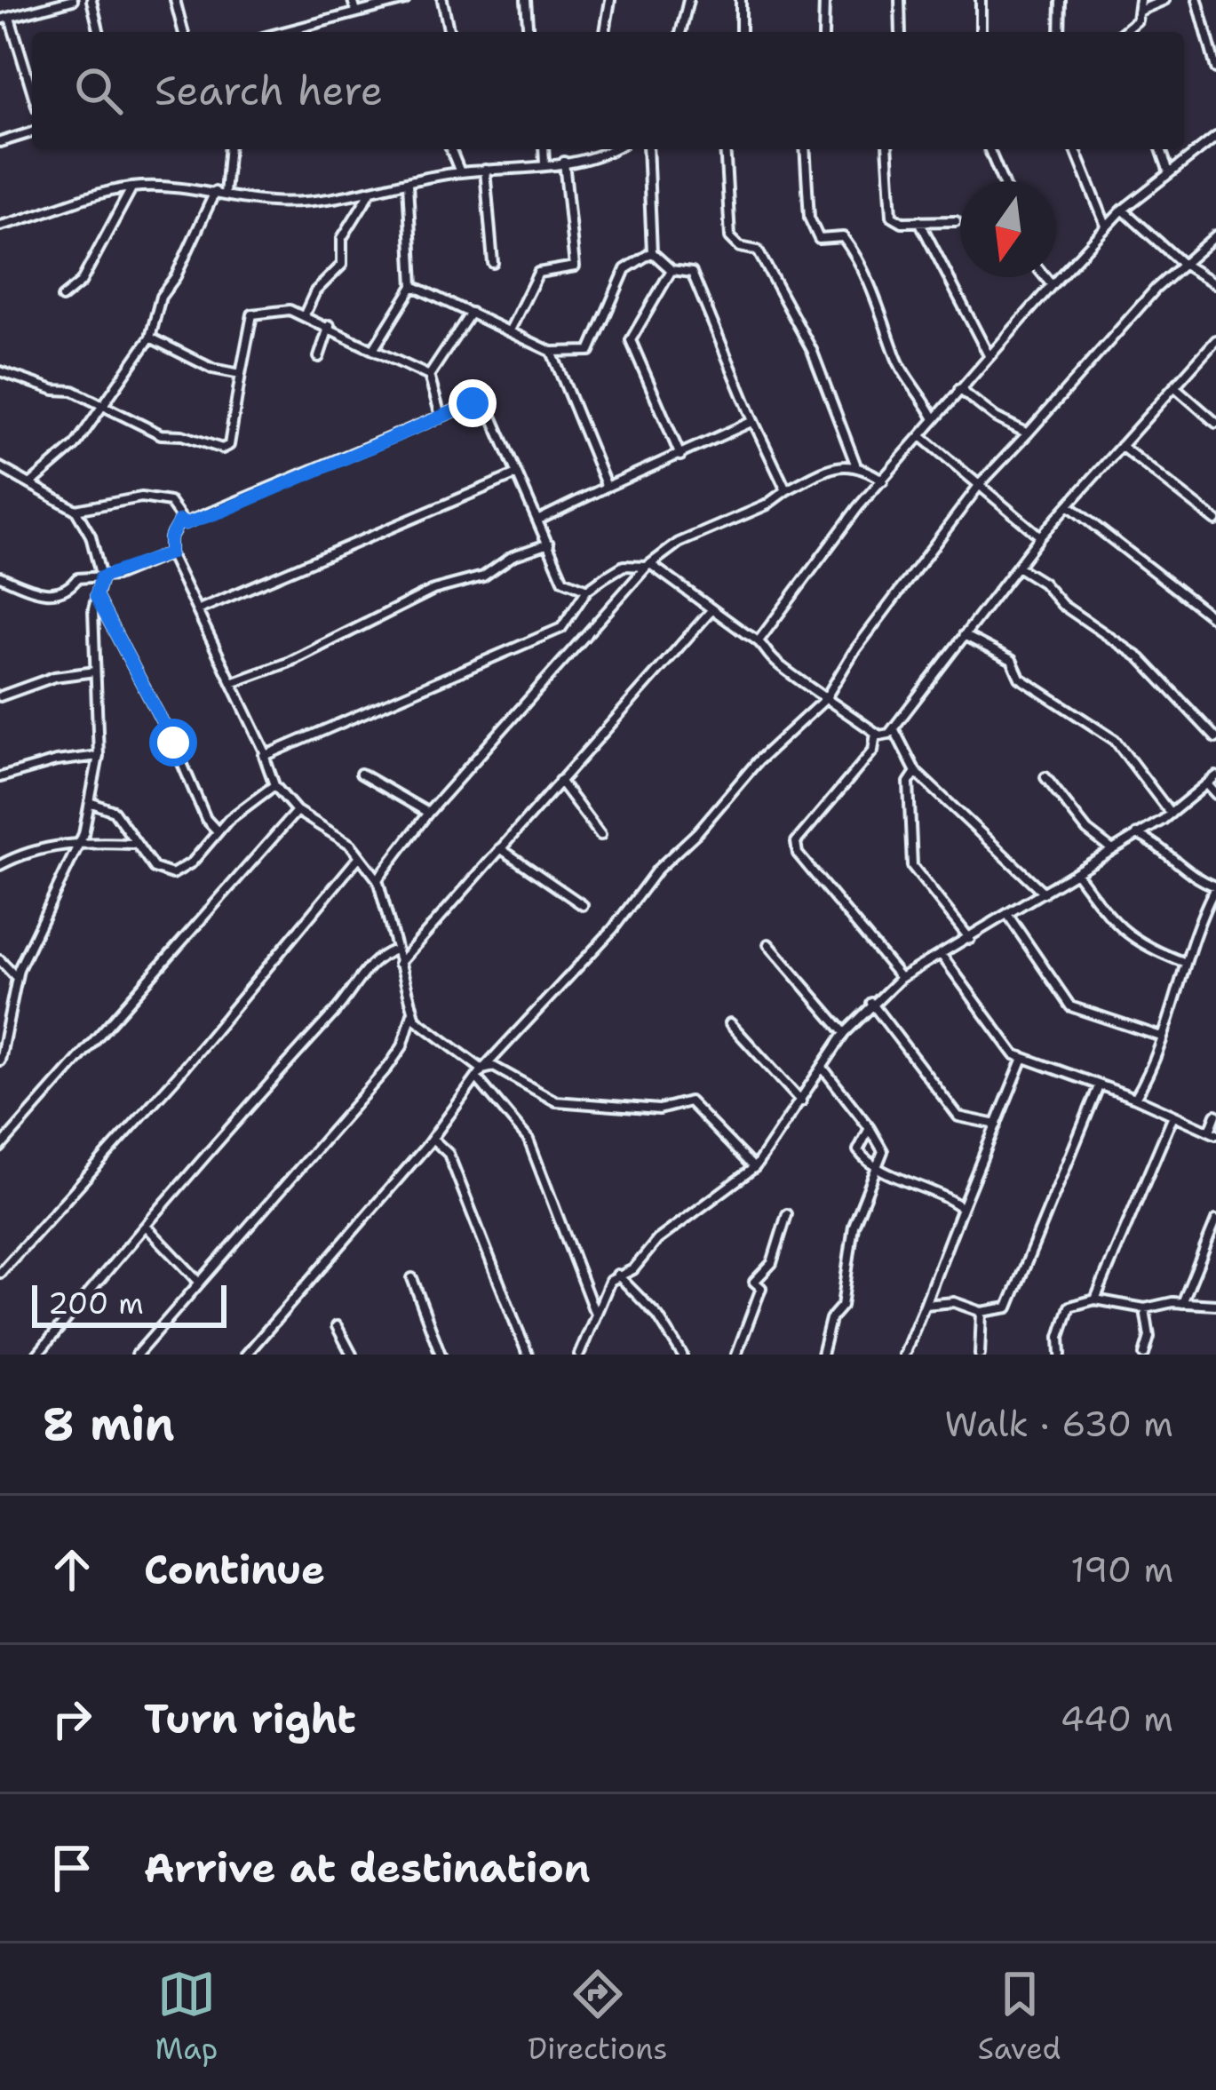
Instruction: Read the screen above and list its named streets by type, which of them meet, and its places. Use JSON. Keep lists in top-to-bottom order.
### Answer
{
  "scale_bar": "200 m",
  "north": "bottom",
  "page": {
    "search": "Search here",
    "scale": "200 m",
    "heading": ["8 min", "Walk · 630 m"],
    "list": [
      ["Continue", "190 m"],
      ["Turn right", "440 m"],
      "Arrive at destination"
    ],
    "nav": ["Map", "Directions", "Saved"]
  }
}
